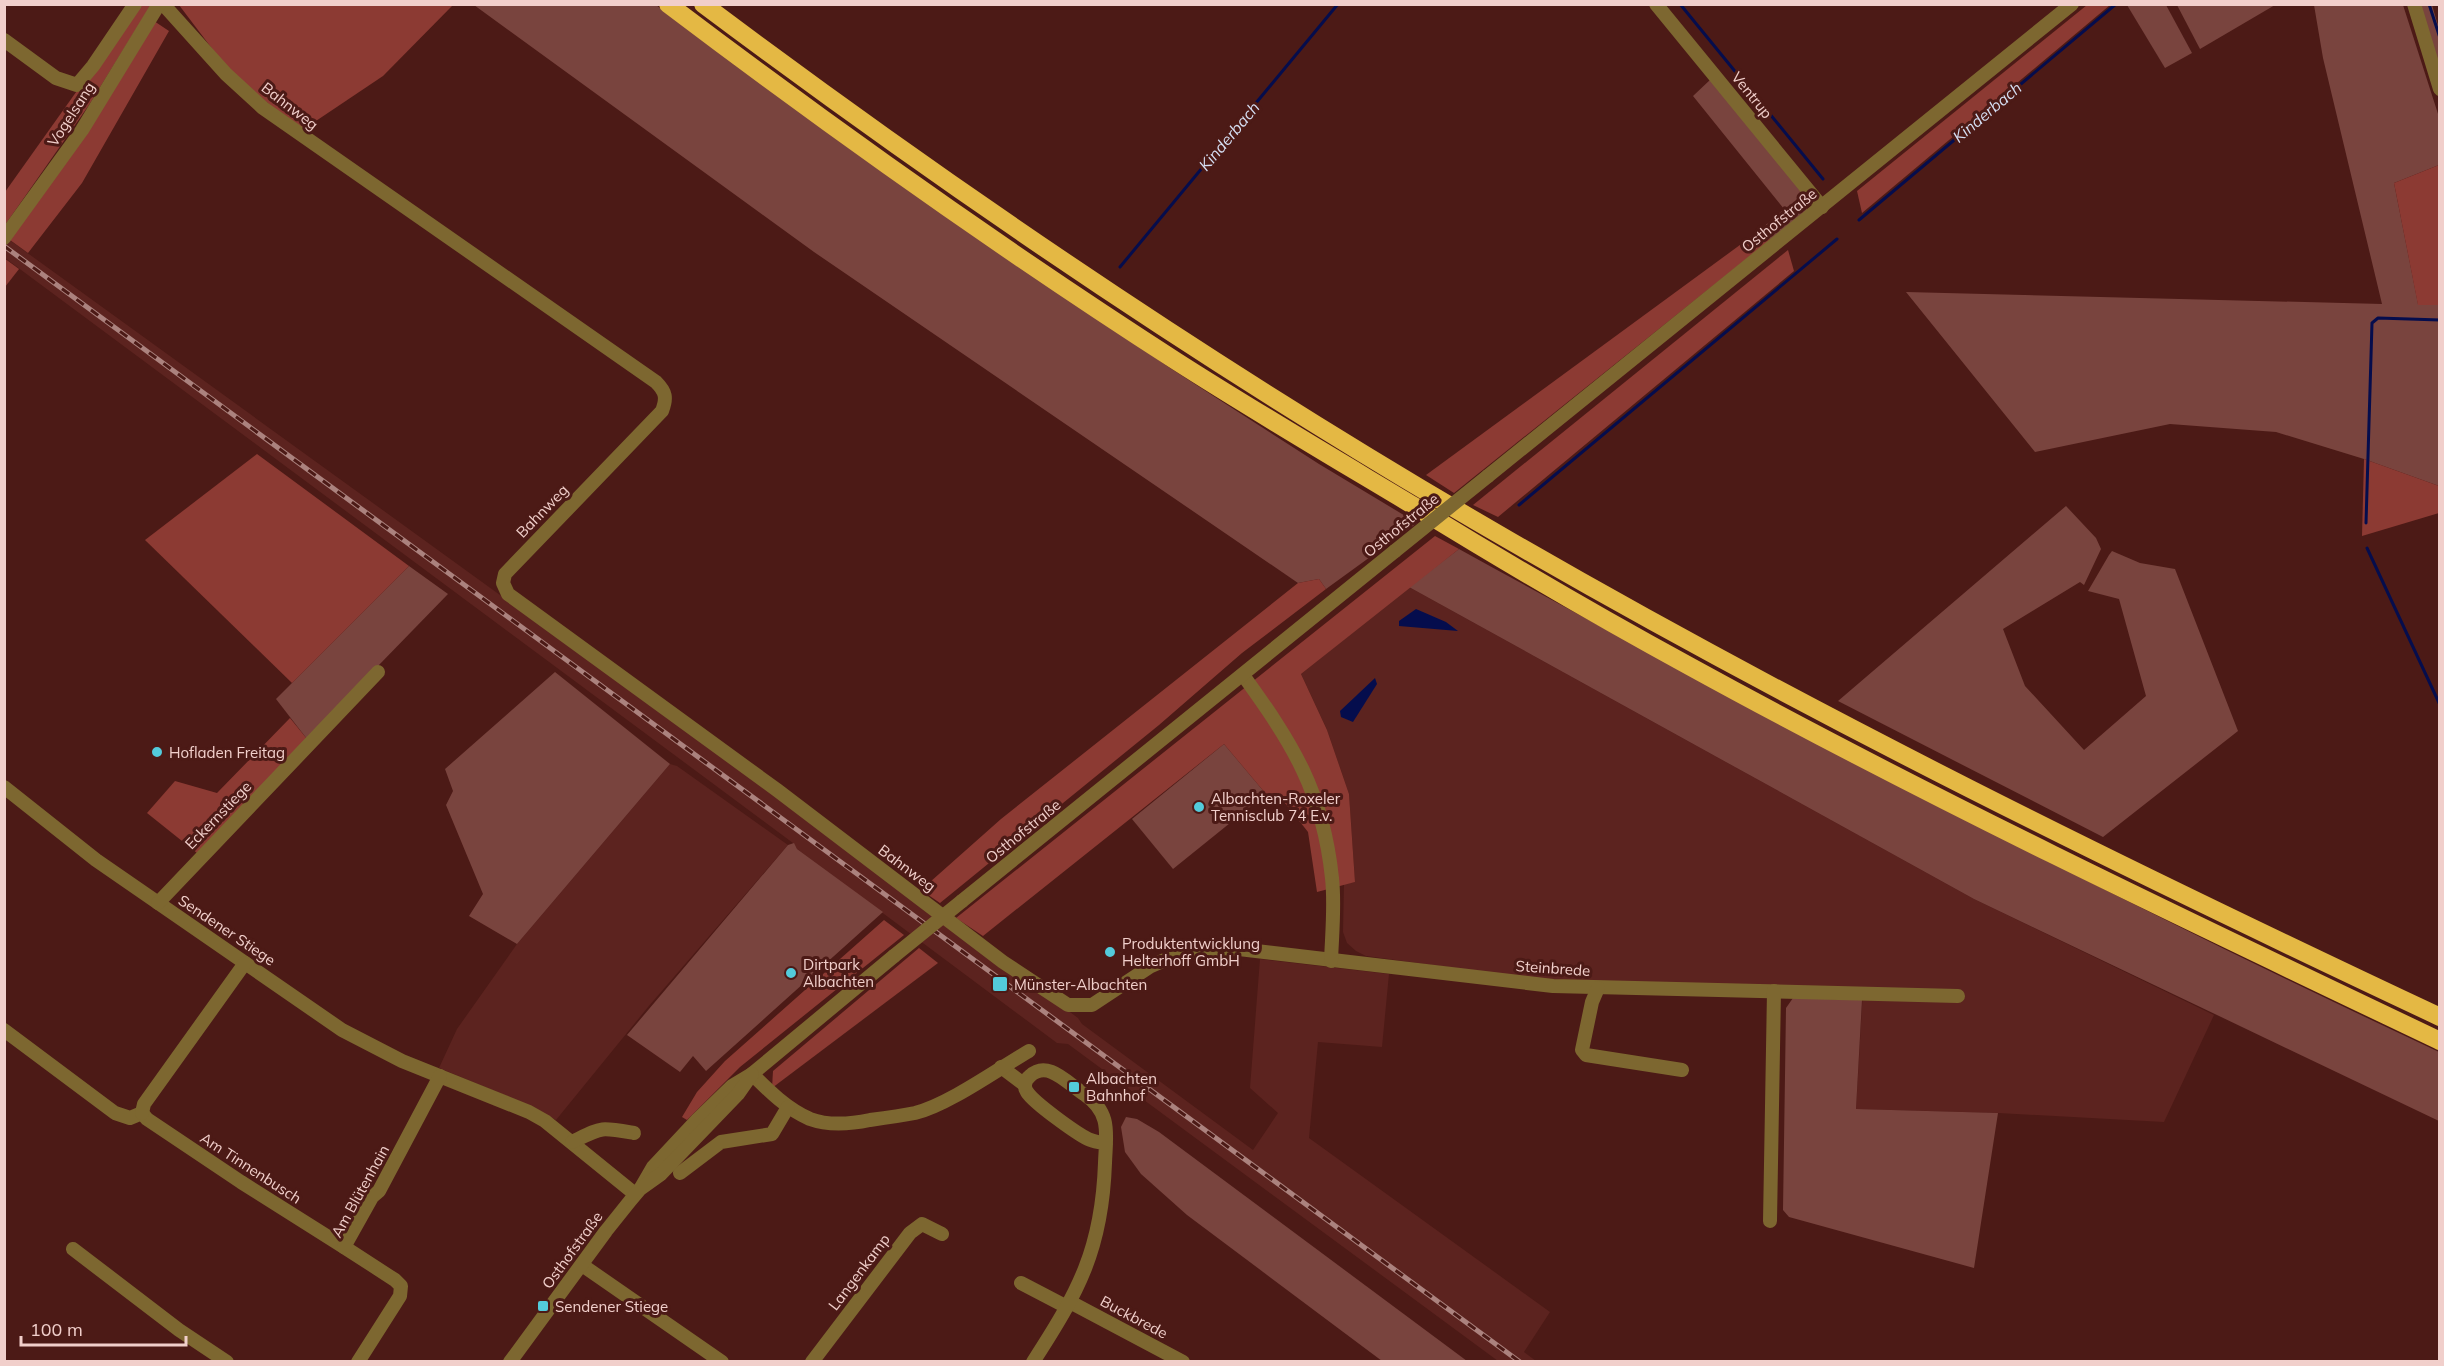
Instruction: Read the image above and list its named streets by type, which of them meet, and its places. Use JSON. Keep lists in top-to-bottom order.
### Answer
{
  "streets": {
    "street": [
      "Ventrup",
      "Bahnweg",
      "Vogelsang",
      "Osthofstraße",
      "Eckernstiege",
      "Sendener Stiege",
      "Steinbrede",
      "Am Tinnenbusch",
      "Am Blütenhain",
      "Langenkamp",
      "Buckbrede"
    ]
  },
  "crossings": [
    ["Ventrup", "Osthofstraße"],
    ["Bahnweg", "Vogelsang"],
    ["Bahnweg", "Steinbrede"],
    ["Osthofstraße", "Sendener Stiege"],
    ["Eckernstiege", "Sendener Stiege"],
    ["Sendener Stiege", "Am Blütenhain"],
    ["Am Tinnenbusch", "Am Blütenhain"]
  ],
  "water": ["Kinderbach"],
  "places": {
    "other": [
      "Hofladen Freitag",
      "Albachten-Roxeler Tennisclub 74 E.v.",
      "Produktentwicklung Helterhoff GmbH",
      "Dirtpark Albachten"
    ],
    "transit": ["Münster-Albachten", "Albachten Bahnhof", "Sendener Stiege"]
  },
  "scale_bar": "100 m"
}
